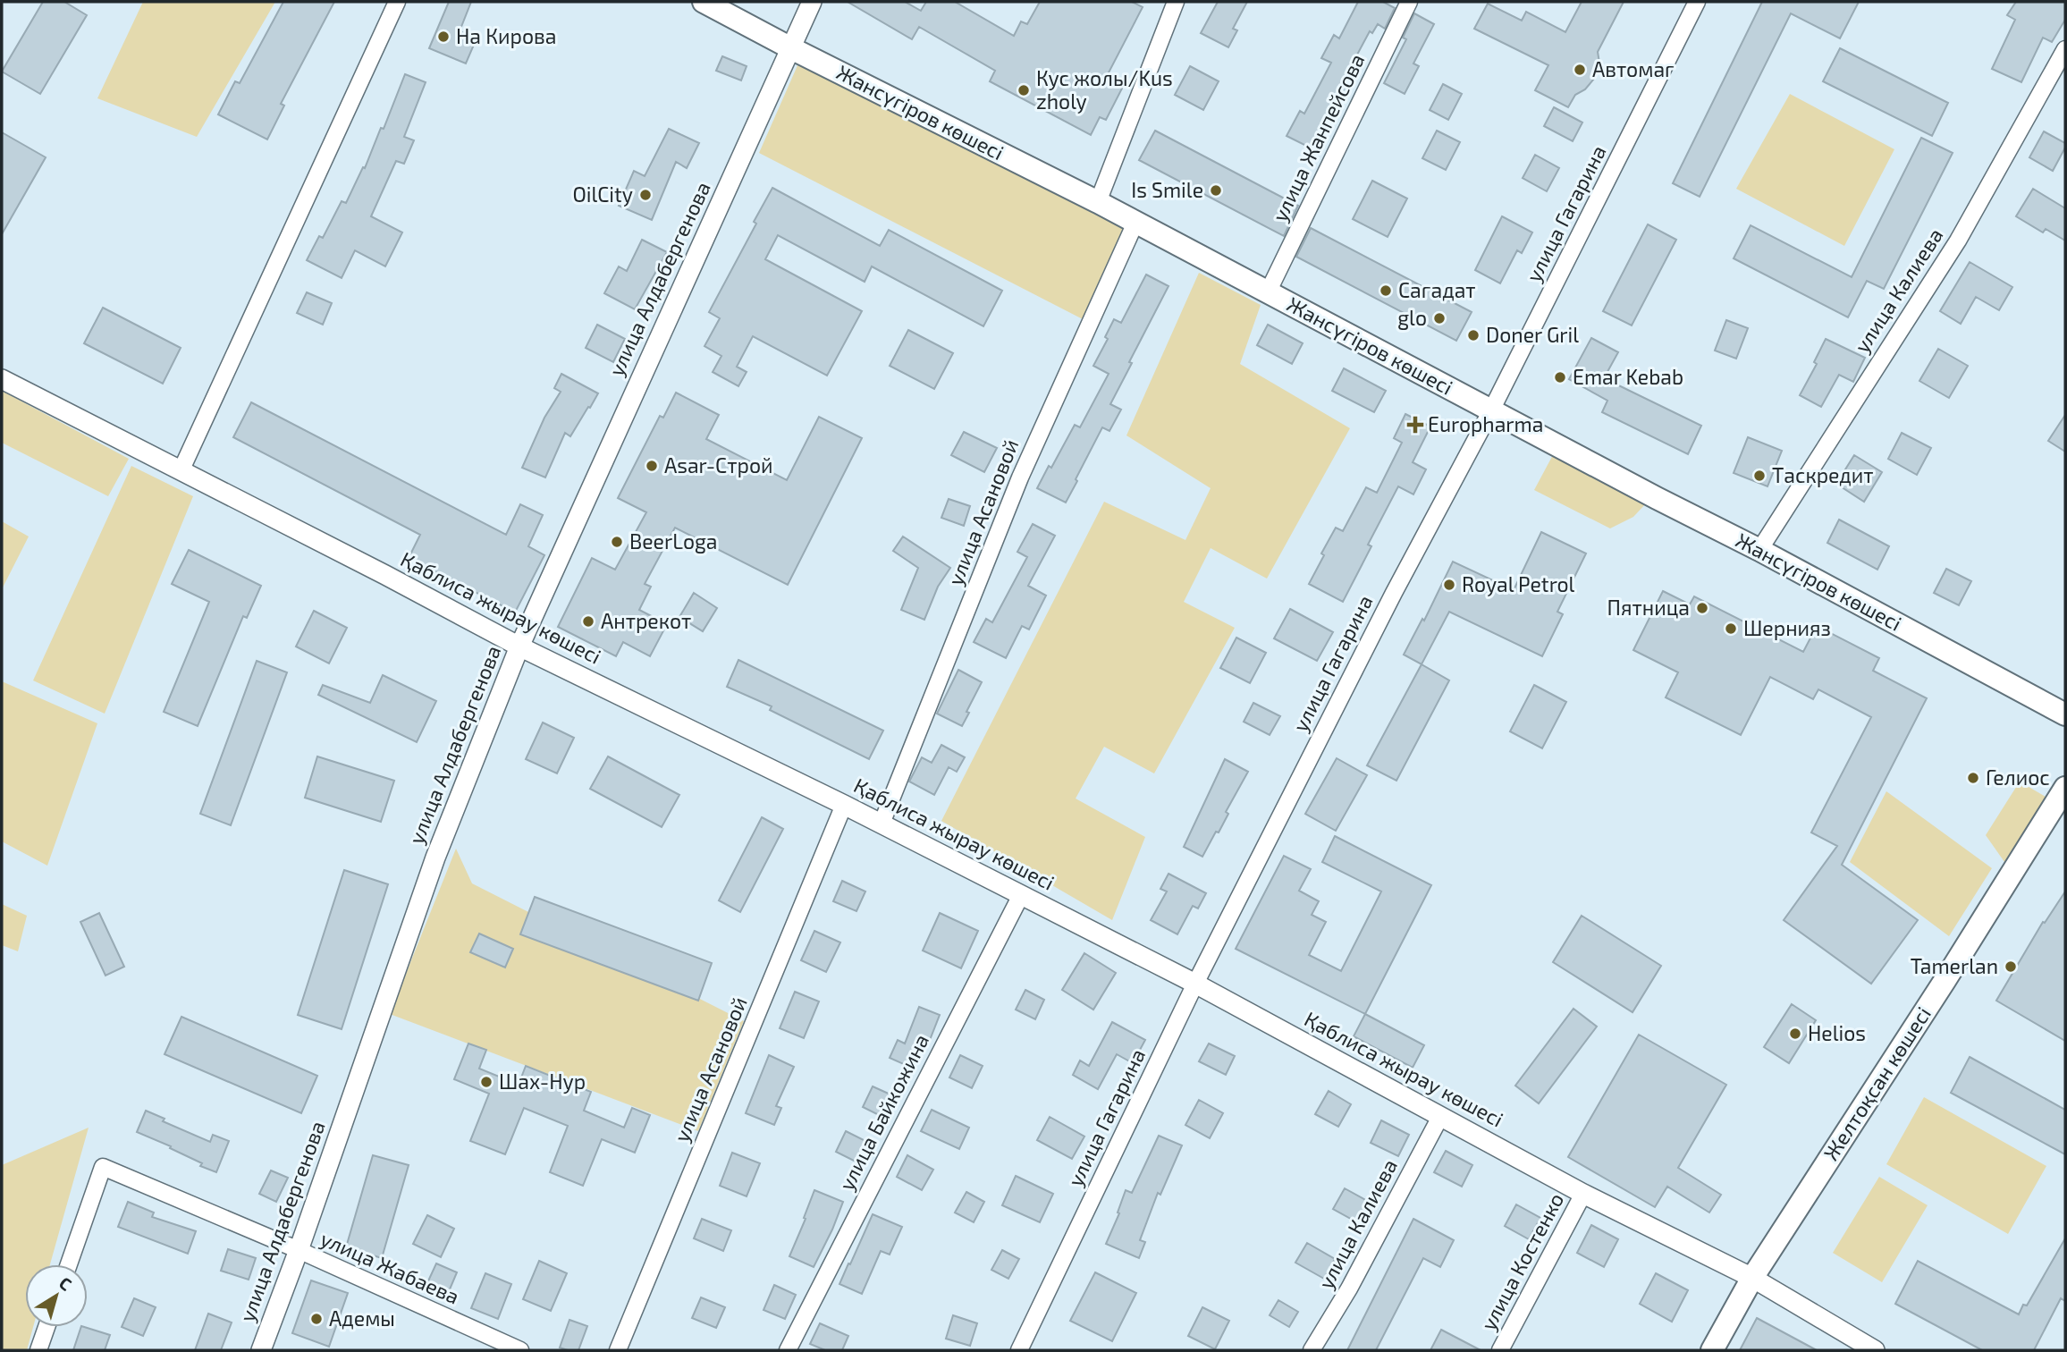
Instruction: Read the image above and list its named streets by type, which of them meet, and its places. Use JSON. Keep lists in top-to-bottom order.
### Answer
{
  "streets": {
    "main road": ["Жансүгіров көшесі", "Желтоқсан көшесі"],
    "street": [
      "улица Жанпейсова",
      "улица Гагарина",
      "улица Алдабергенова",
      "улица Калиева",
      "улица Асановой",
      "Қаблиса жырау көшесі",
      "улица Байкожина",
      "улица Костенко",
      "улица Жабаева"
    ]
  },
  "crossings": [
    ["Жансүгіров көшесі", "улица Жанпейсова"],
    ["Жансүгіров көшесі", "улица Гагарина"],
    ["Жансүгіров көшесі", "улица Алдабергенова"],
    ["Жансүгіров көшесі", "улица Калиева"],
    ["Жансүгіров көшесі", "улица Асановой"],
    ["улица Гагарина", "Қаблиса жырау көшесі"],
    ["улица Алдабергенова", "Қаблиса жырау көшесі"],
    ["улица Алдабергенова", "улица Жабаева"],
    ["улица Калиева", "Қаблиса жырау көшесі"],
    ["улица Асановой", "Қаблиса жырау көшесі"],
    ["Қаблиса жырау көшесі", "Желтоқсан көшесі"],
    ["Қаблиса жырау көшесі", "улица Байкожина"],
    ["Қаблиса жырау көшесі", "улица Костенко"]
  ],
  "places": {
    "other": [
      "На Кирова",
      "Автомаг",
      "Кус жолы/Kus zholy",
      "Is Smile",
      "OilCity",
      "Сагадат",
      "glo",
      "Doner Gril",
      "Emar Kebab",
      "Asar-Строй",
      "Таскредит",
      "BeerLoga",
      "Royal Petrol",
      "Пятница",
      "Антрекот",
      "Шернияз",
      "Гелиос",
      "Tamerlan",
      "Helios",
      "Шах-Нур",
      "Адемы"
    ],
    "health": ["Europharma"]
  },
  "north": "top right"
}
